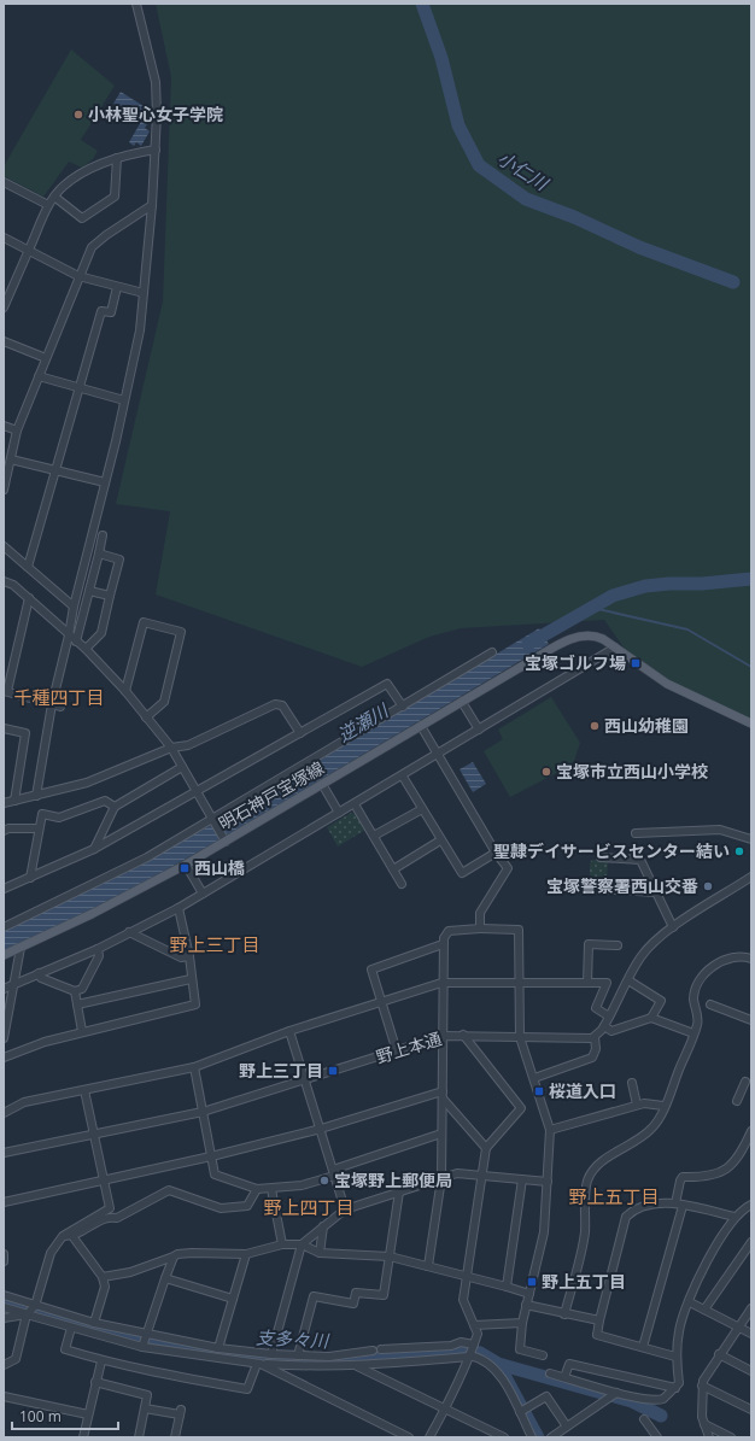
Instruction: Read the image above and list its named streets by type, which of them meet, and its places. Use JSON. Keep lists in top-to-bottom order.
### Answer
{
  "streets": {
    "main road": ["明石神戸宝塚線"],
    "street": ["野上本通"]
  },
  "districts": [
    "千種四丁目",
    "野上三丁目",
    "野上五丁目",
    "野上四丁目"
  ],
  "water": ["小仁川", "逆瀬川", "支多々川"],
  "places": {
    "other": [
      "小林聖心女子学院",
      "西山幼稚園",
      "宝塚市立西山小学校",
      "聖隷デイサービスセンター結い",
      "宝塚警察署西山交番",
      "宝塚野上郵便局"
    ],
    "transit": [
      "宝塚ゴルフ場",
      "西山橋",
      "野上三丁目",
      "桜道入口",
      "野上五丁目"
    ]
  },
  "scale_bar": "100 m"
}
